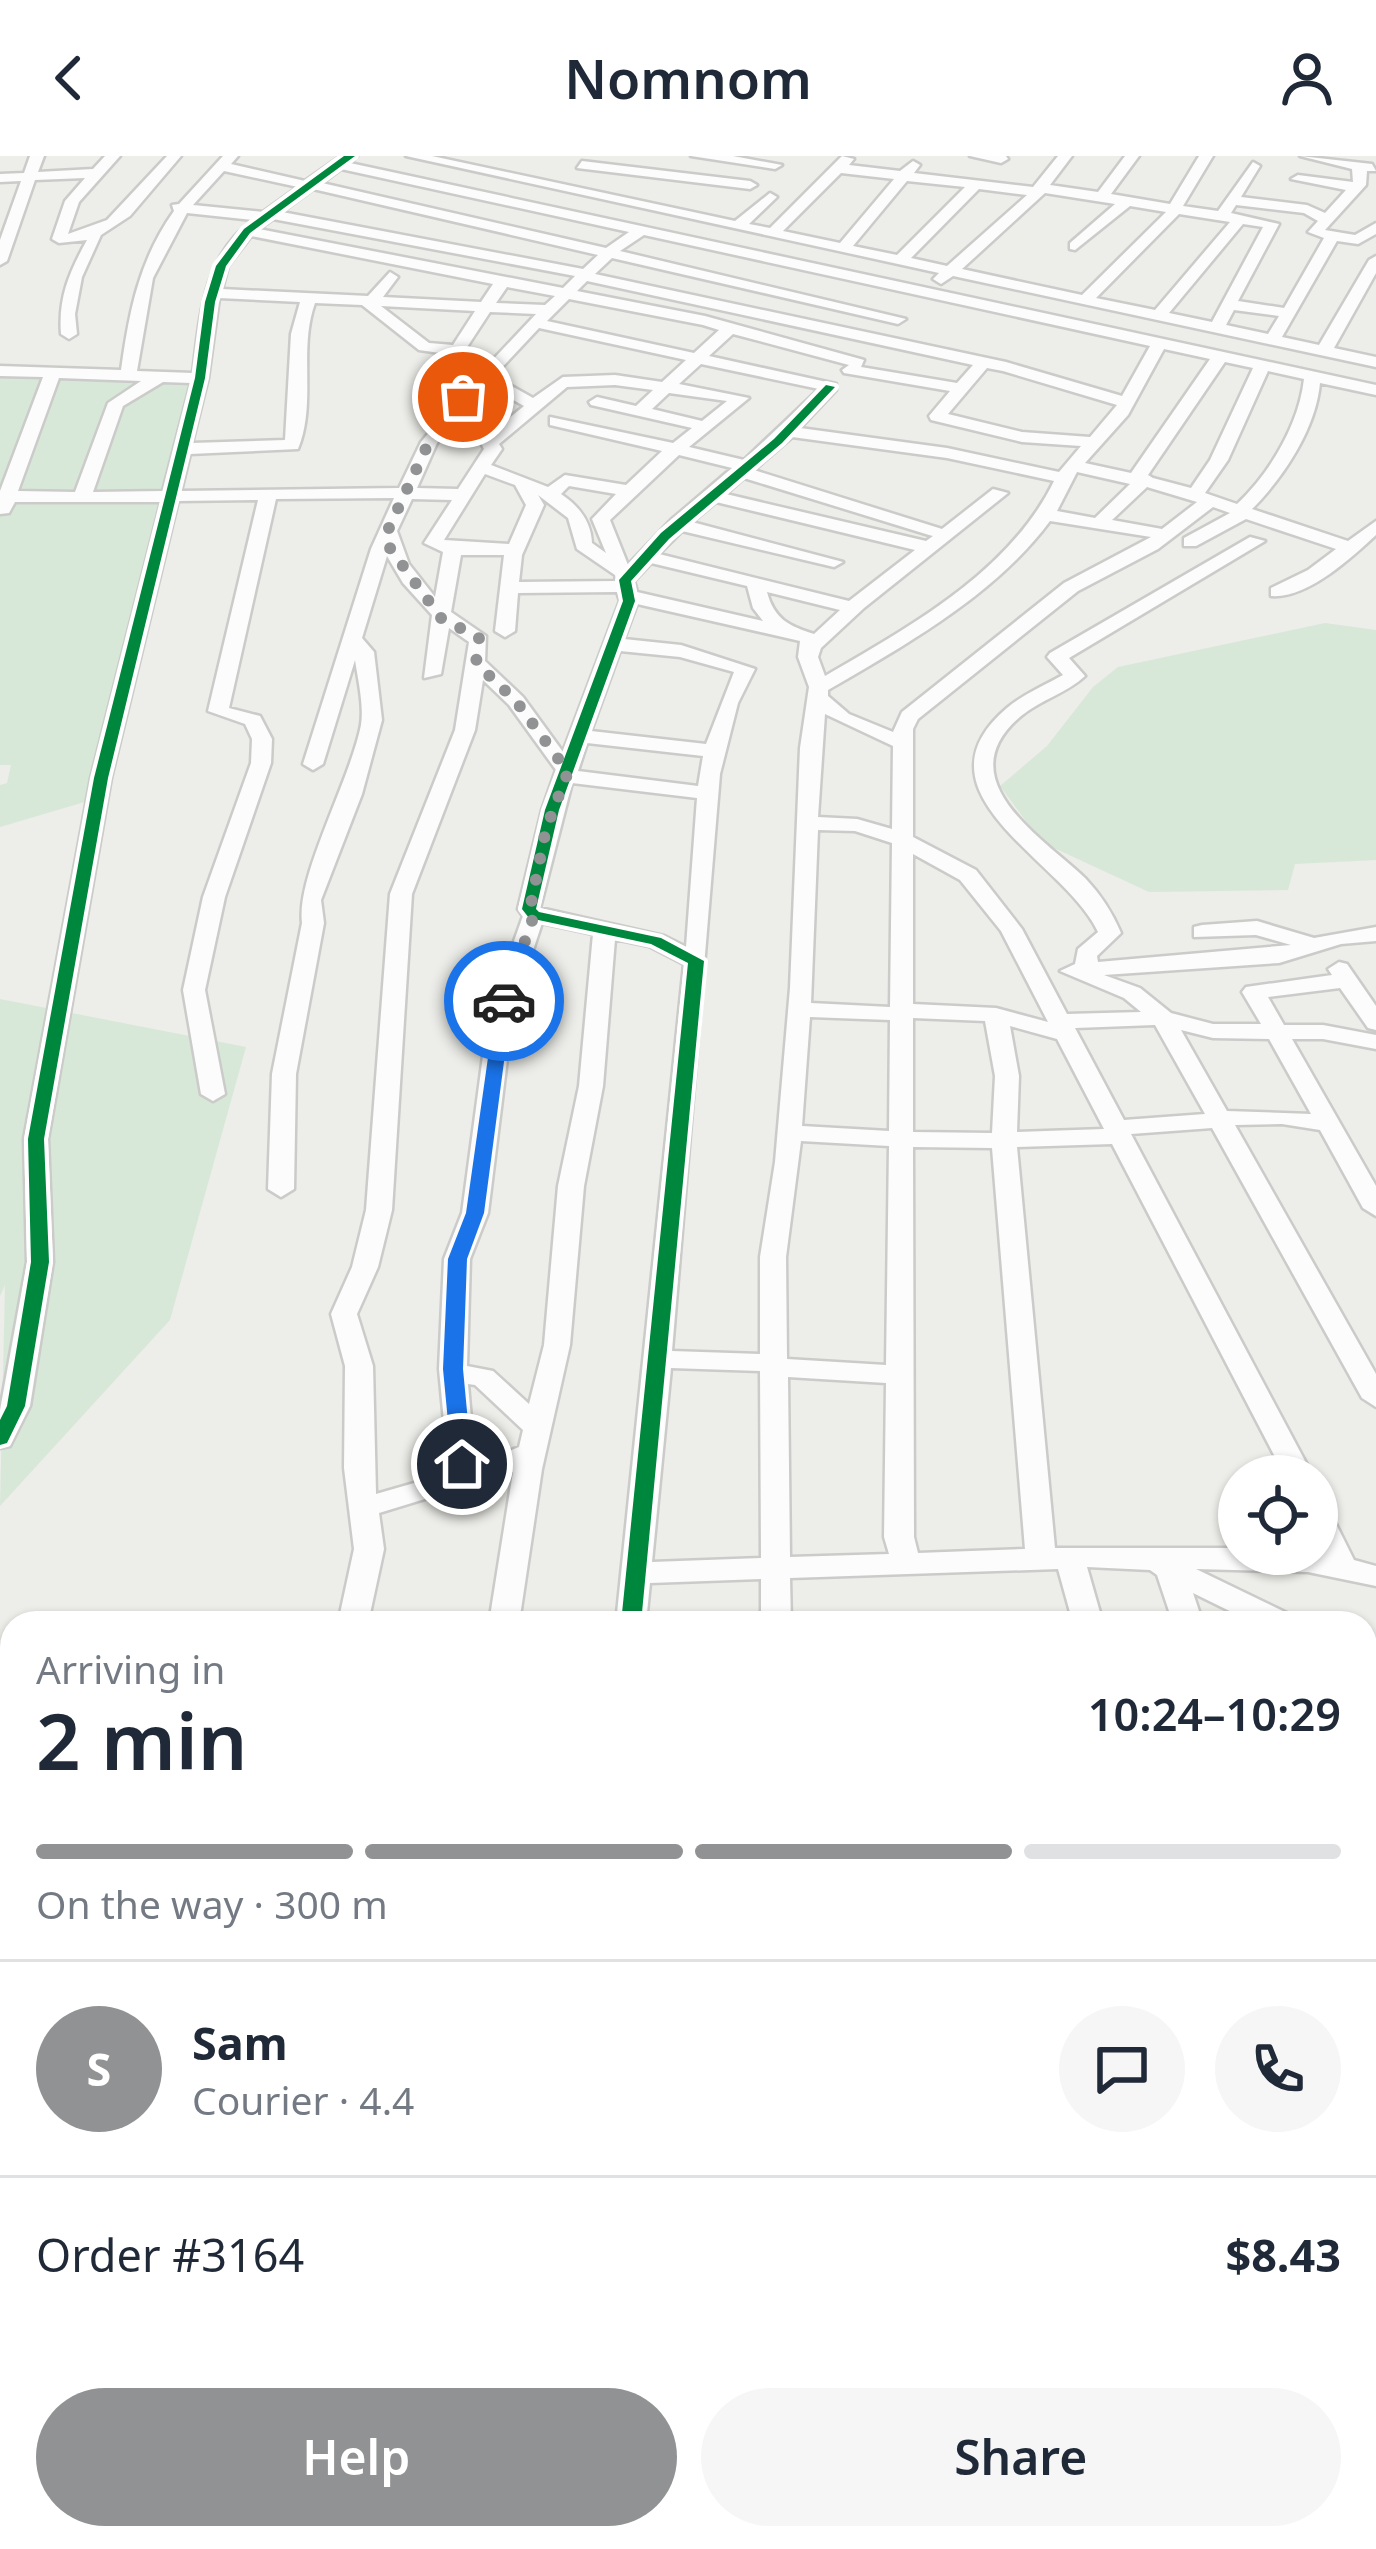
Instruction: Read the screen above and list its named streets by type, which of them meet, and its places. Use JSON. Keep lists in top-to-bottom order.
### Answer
{
  "page": {
    "header": "Nomnom",
    "heading": ["2 min", "Arriving in", "10:24–10:29"],
    "panel": [
      "Sam",
      "Courier · 4.4",
      "Order #3164",
      "$8.43"
    ],
    "bar": "On the way · 300 m",
    "round": "S",
    "buttons": ["Help", "Share"]
  }
}
